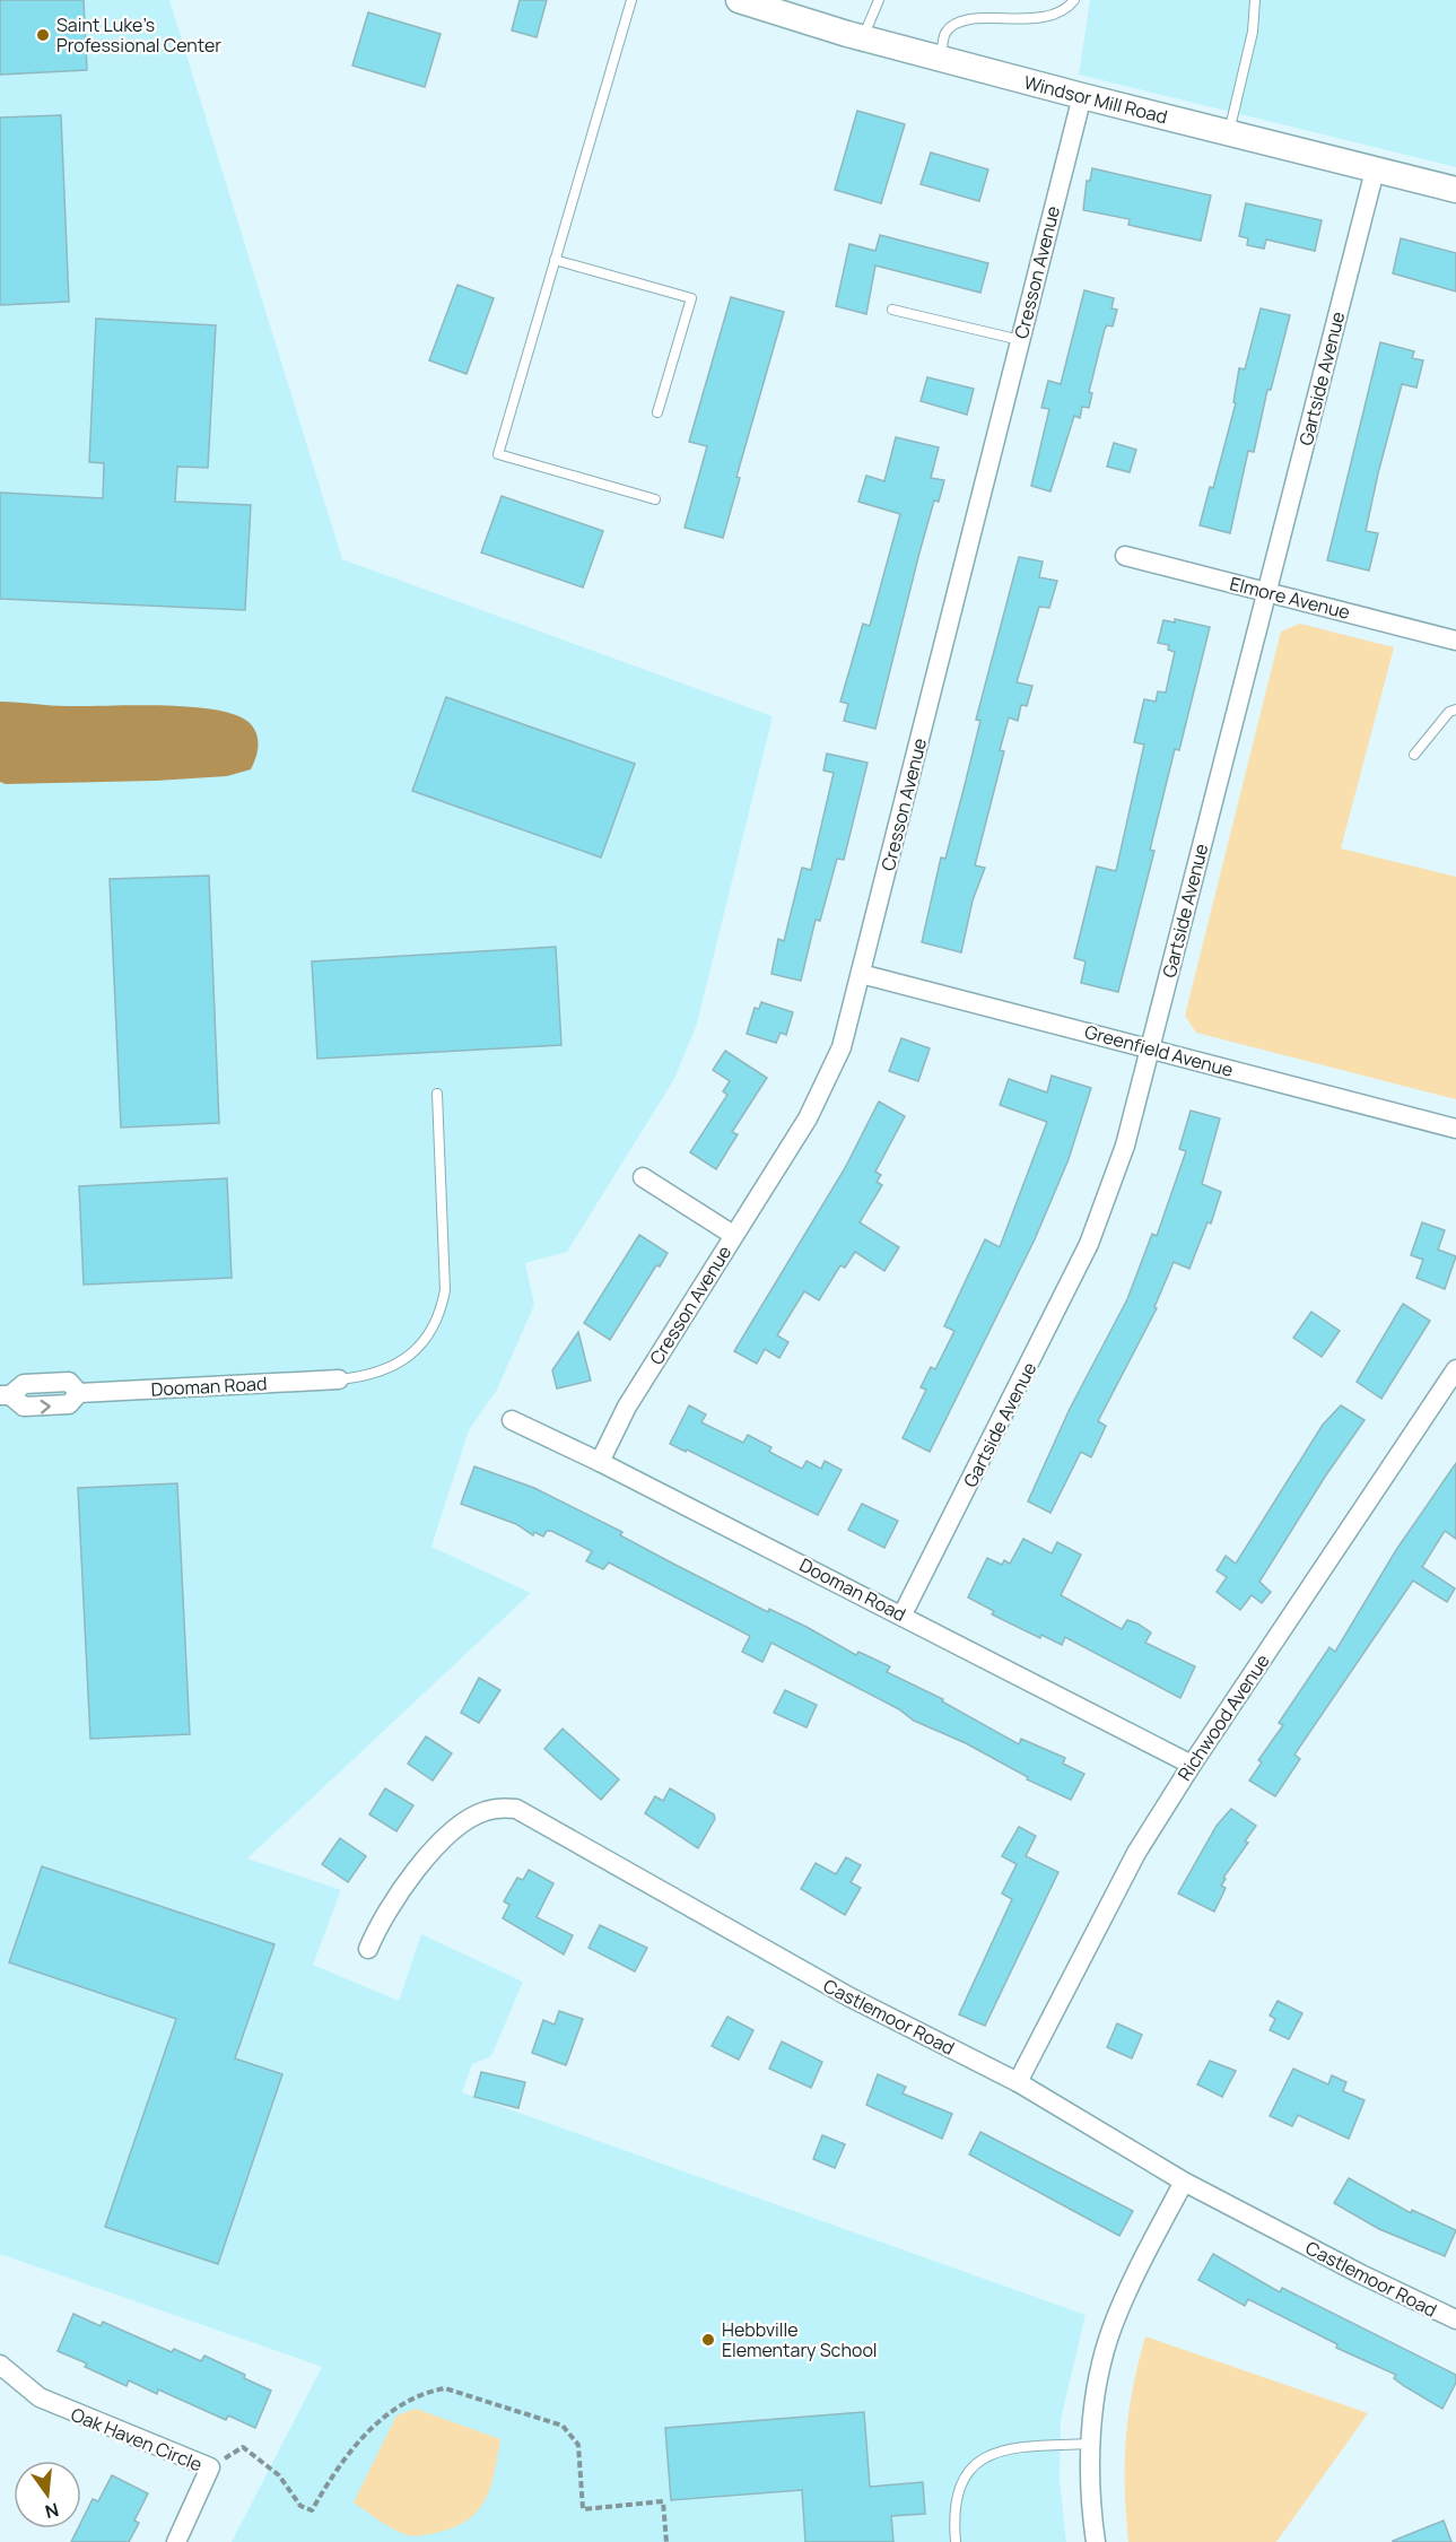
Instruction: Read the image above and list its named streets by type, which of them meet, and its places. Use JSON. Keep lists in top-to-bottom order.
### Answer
{
  "streets": {
    "main road": ["Windsor Mill Road"],
    "street": [
      "Cresson Avenue",
      "Gartside Avenue",
      "Elmore Avenue",
      "Greenfield Avenue",
      "Dooman Road",
      "Richwood Avenue",
      "Castlemoor Road",
      "Oak Haven Circle"
    ]
  },
  "crossings": [
    ["Windsor Mill Road", "Cresson Avenue"],
    ["Windsor Mill Road", "Gartside Avenue"],
    ["Cresson Avenue", "Greenfield Avenue"],
    ["Cresson Avenue", "Dooman Road"],
    ["Gartside Avenue", "Elmore Avenue"],
    ["Gartside Avenue", "Greenfield Avenue"],
    ["Gartside Avenue", "Dooman Road"],
    ["Dooman Road", "Richwood Avenue"],
    ["Richwood Avenue", "Castlemoor Road"]
  ],
  "places": ["Saint Luke’s Professional Center", "Hebbville Elementary School"],
  "north": "bottom"
}
